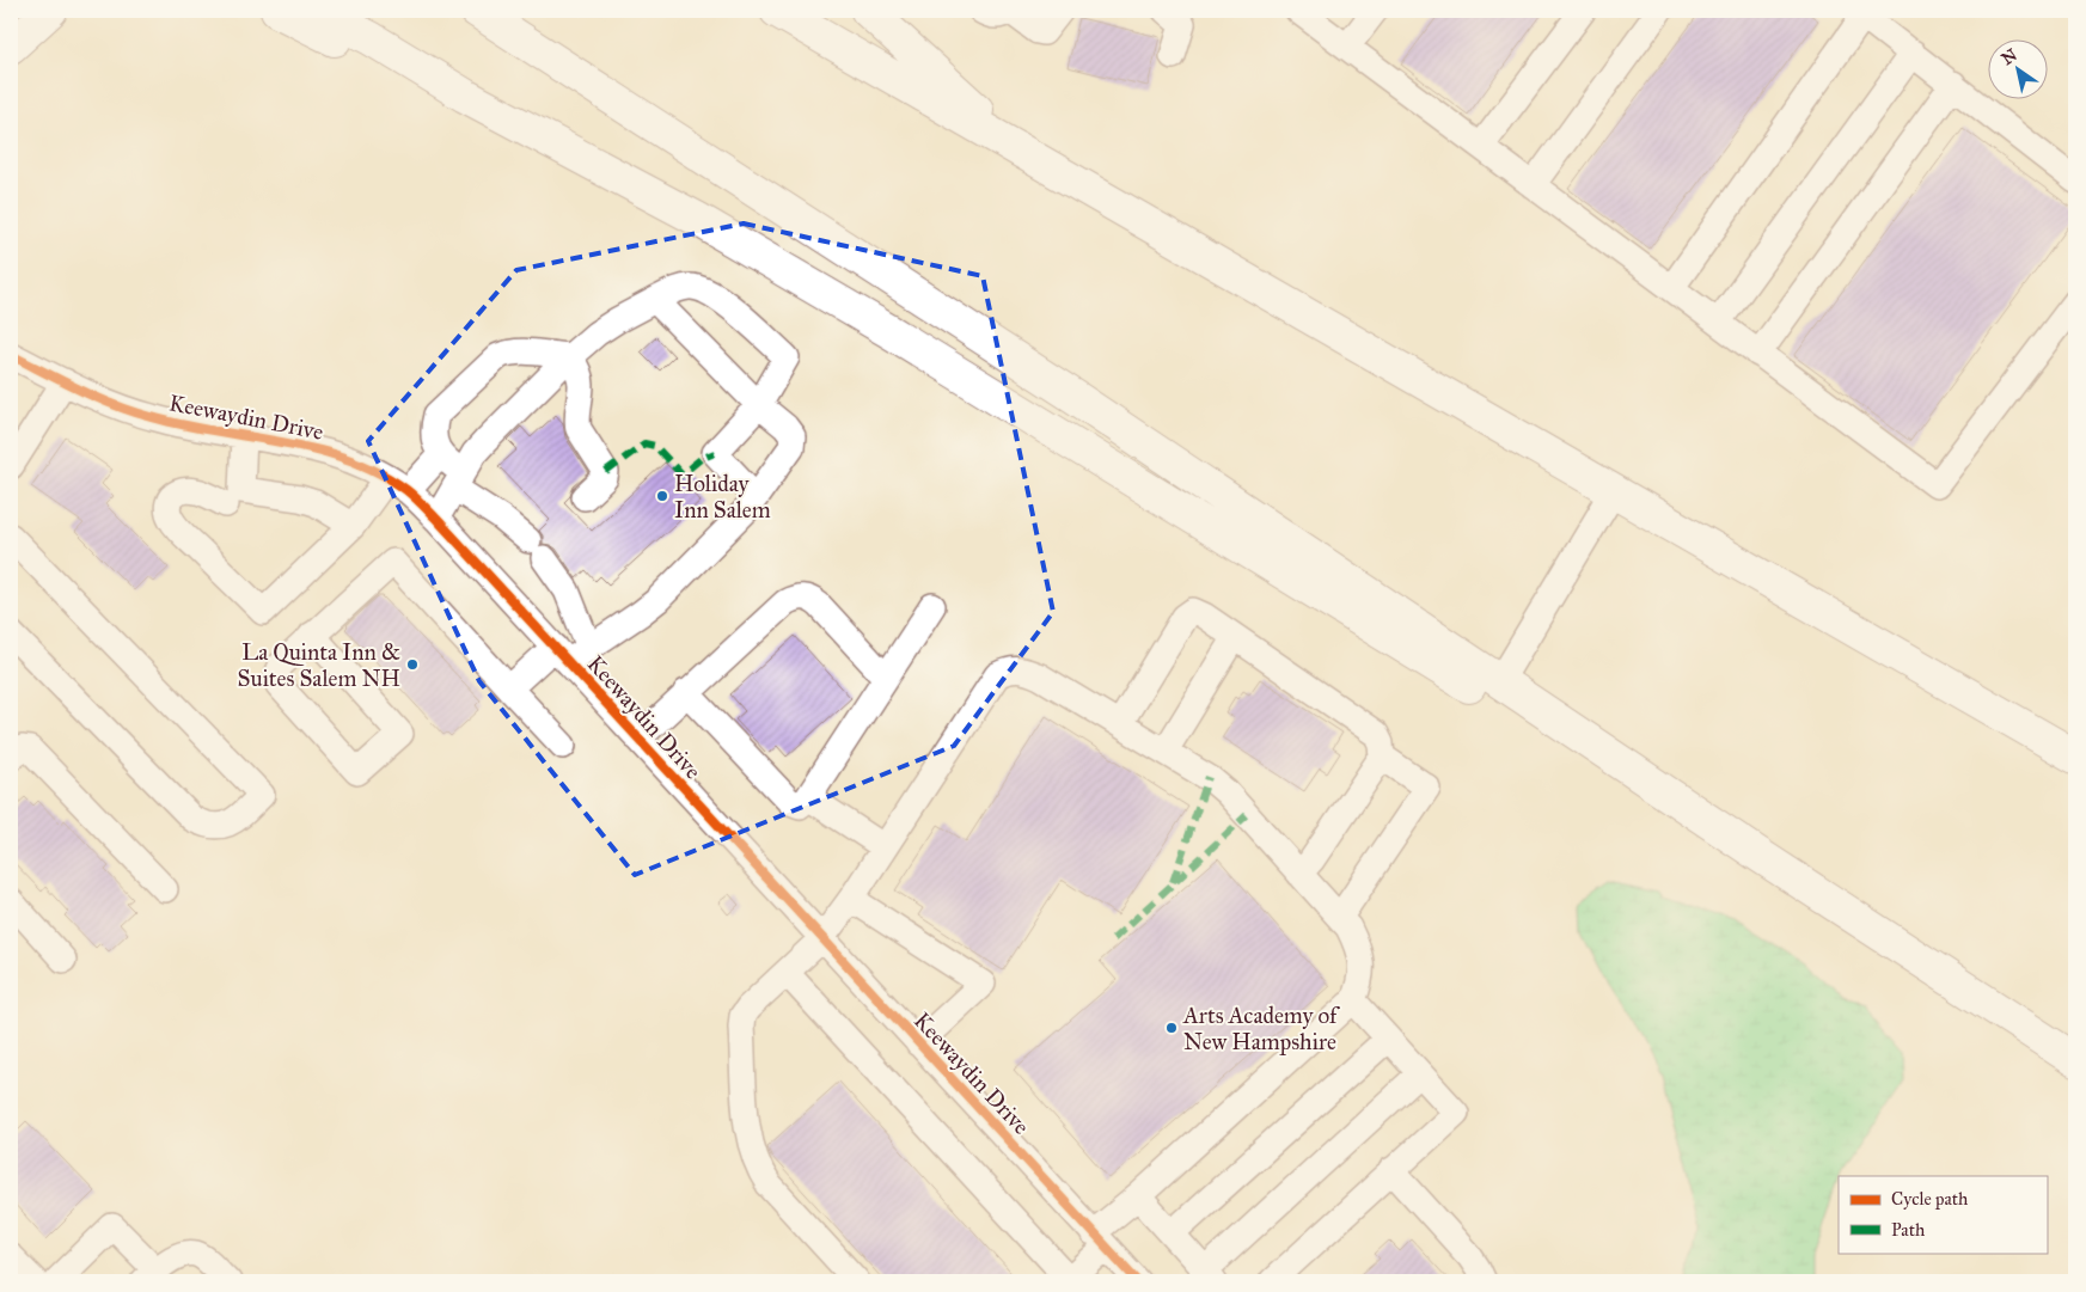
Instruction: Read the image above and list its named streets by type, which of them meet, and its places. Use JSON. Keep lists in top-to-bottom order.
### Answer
{
  "streets": {
    "street": ["Keewaydin Drive"]
  },
  "places": ["Holiday Inn Salem", "La Quinta Inn & Suites Salem NH", "Arts Academy of New Hampshire"],
  "legend": ["Cycle path", "Path"],
  "north": "top left"
}
